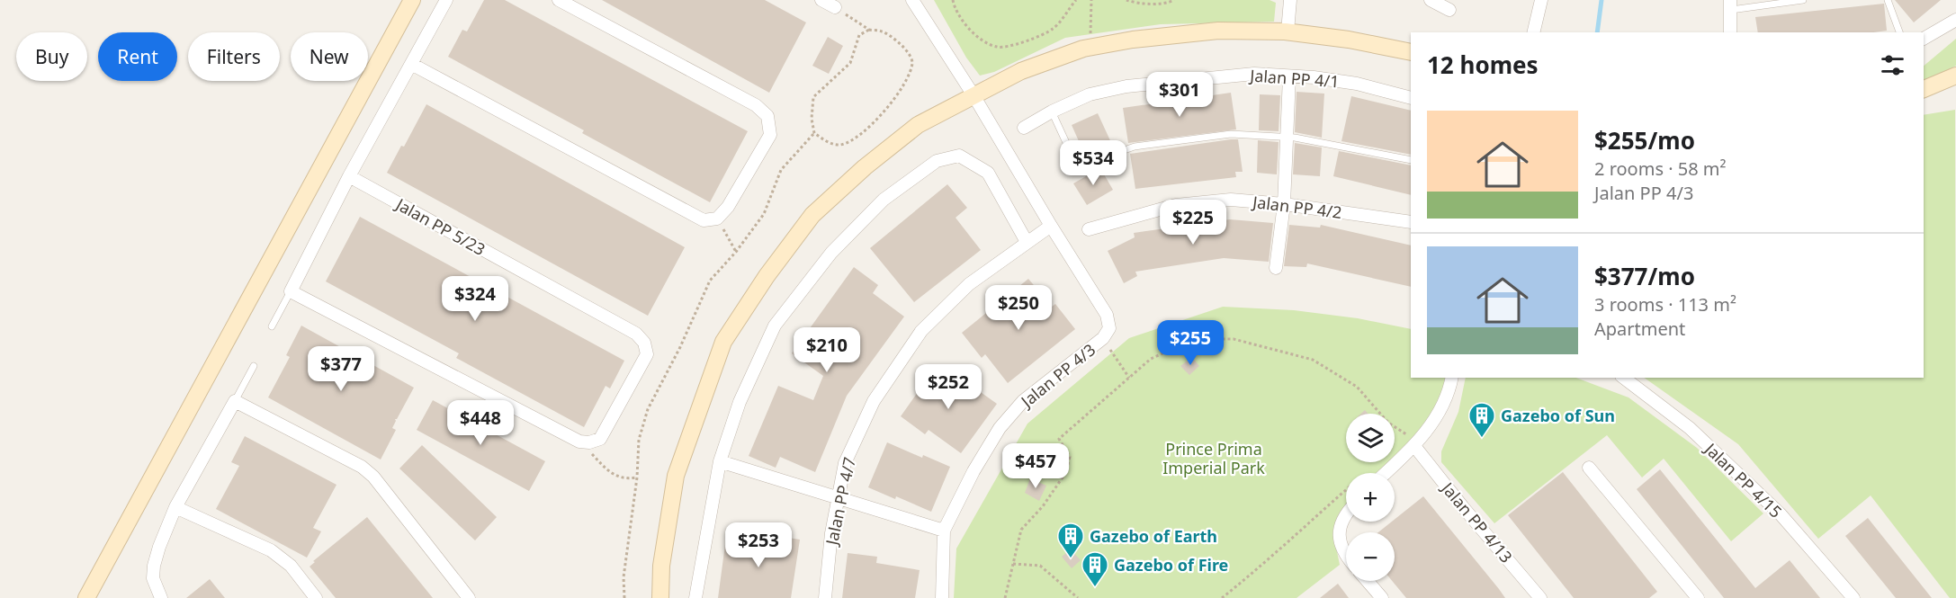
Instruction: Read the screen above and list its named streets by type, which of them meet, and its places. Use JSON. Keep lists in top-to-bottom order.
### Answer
{
  "streets": {
    "street": [
      "Jalan PP 4/1",
      "Jalan PP 4/2",
      "Jalan PP 5/23",
      "Jalan PP 4/3",
      "Jalan PP 4/15",
      "Jalan PP 4/7",
      "Jalan PP 4/13"
    ]
  },
  "parks": ["Prince Prima Imperial Park"],
  "places": {
    "building": ["Gazebo of Sun", "Gazebo of Earth", "Gazebo of Fire"]
  },
  "page": {
    "chip": [
      "Buy",
      "Rent",
      "Filters",
      "New"
    ],
    "heading": "12 homes",
    "price": [
      "$301",
      "$534",
      "$225",
      "$324",
      "$250",
      "$255",
      "$210",
      "$377",
      "$252",
      "$448",
      "$457",
      "$253"
    ],
    "list": [
      {
        "name": "$255/mo",
        "note": "2 rooms · 58 m² · Jalan PP 4/3"
      },
      {
        "name": "$377/mo",
        "note": "3 rooms · 113 m² · Apartment"
      }
    ],
    "map_buttons": ["+", "−"]
  }
}
